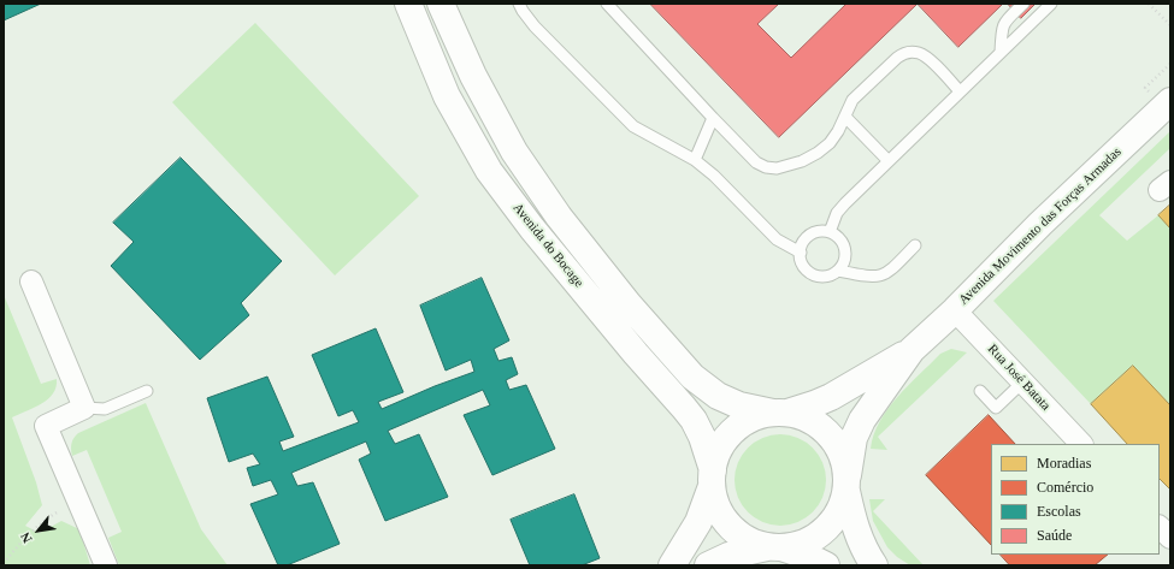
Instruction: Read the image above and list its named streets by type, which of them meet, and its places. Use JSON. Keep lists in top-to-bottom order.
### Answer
{
  "streets": {
    "main road": ["Avenida Movimento das Forças Armadas", "Avenida do Bocage"],
    "street": ["Rua José Batata"]
  },
  "crossings": [
    ["Avenida Movimento das Forças Armadas", "Avenida do Bocage"],
    ["Avenida Movimento das Forças Armadas", "Rua José Batata"]
  ],
  "legend": [
    "Moradias",
    "Comércio",
    "Escolas",
    "Saúde"
  ],
  "north": "bottom left"
}
